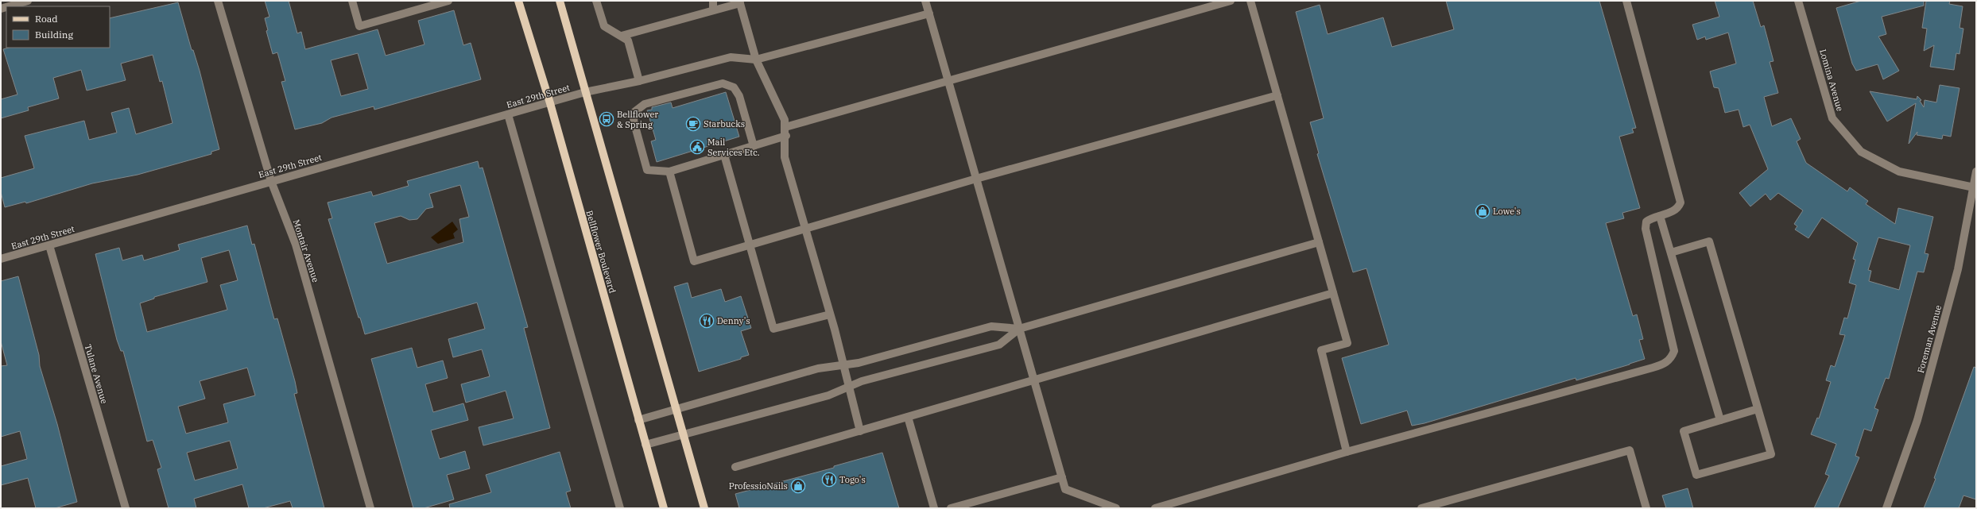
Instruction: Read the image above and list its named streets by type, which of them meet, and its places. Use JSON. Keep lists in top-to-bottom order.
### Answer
{
  "streets": {
    "main road": ["Bellflower Boulevard"],
    "street": [
      "Lomina Avenue",
      "East 29th Street",
      "Montair Avenue",
      "Foreman Avenue",
      "Tulane Avenue"
    ]
  },
  "crossings": [
    ["Lomina Avenue", "Foreman Avenue"],
    ["East 29th Street", "Montair Avenue"],
    ["East 29th Street", "Bellflower Boulevard"],
    ["East 29th Street", "Tulane Avenue"]
  ],
  "places": {
    "bus stop": ["Bellflower & Spring"],
    "cafe": ["Starbucks"],
    "public building": ["Mail Services Etc."],
    "shop": ["Lowe's", "ProfessioNails"],
    "restaurant": ["Denny's", "Togo's"]
  },
  "legend": ["Road", "Building"]
}
